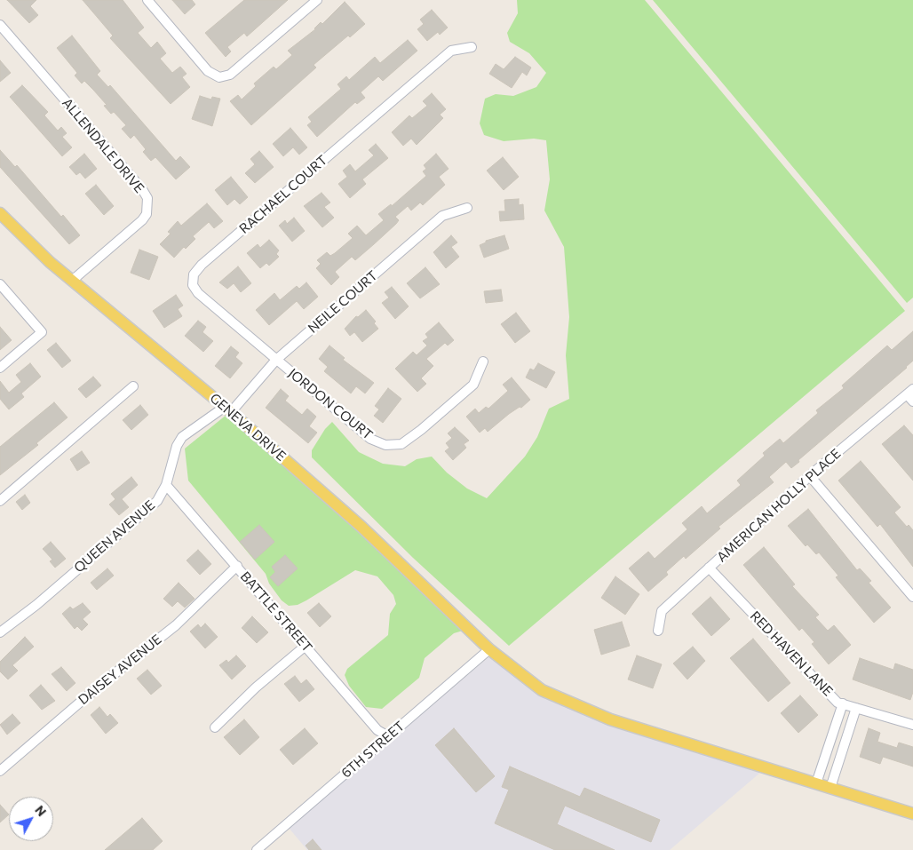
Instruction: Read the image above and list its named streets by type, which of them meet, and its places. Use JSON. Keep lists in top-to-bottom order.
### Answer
{
  "streets": {
    "main road": ["GENEVA DRIVE"],
    "street": [
      "ALLENDALE DRIVE",
      "RACHAEL COURT",
      "NEILE COURT",
      "JORDON COURT",
      "AMERICAN HOLLY PLACE",
      "QUEEN AVENUE",
      "BATTLE STREET",
      "RED HAVEN LANE",
      "DAISEY AVENUE",
      "6TH STREET"
    ]
  },
  "crossings": [
    ["ALLENDALE DRIVE", "GENEVA DRIVE"],
    ["RACHAEL COURT", "NEILE COURT"],
    ["RACHAEL COURT", "JORDON COURT"],
    ["NEILE COURT", "JORDON COURT"],
    ["NEILE COURT", "GENEVA DRIVE"],
    ["NEILE COURT", "QUEEN AVENUE"],
    ["GENEVA DRIVE", "QUEEN AVENUE"],
    ["GENEVA DRIVE", "6TH STREET"],
    ["AMERICAN HOLLY PLACE", "RED HAVEN LANE"],
    ["QUEEN AVENUE", "BATTLE STREET"],
    ["BATTLE STREET", "DAISEY AVENUE"],
    ["BATTLE STREET", "6TH STREET"]
  ],
  "north": "top right"
}
